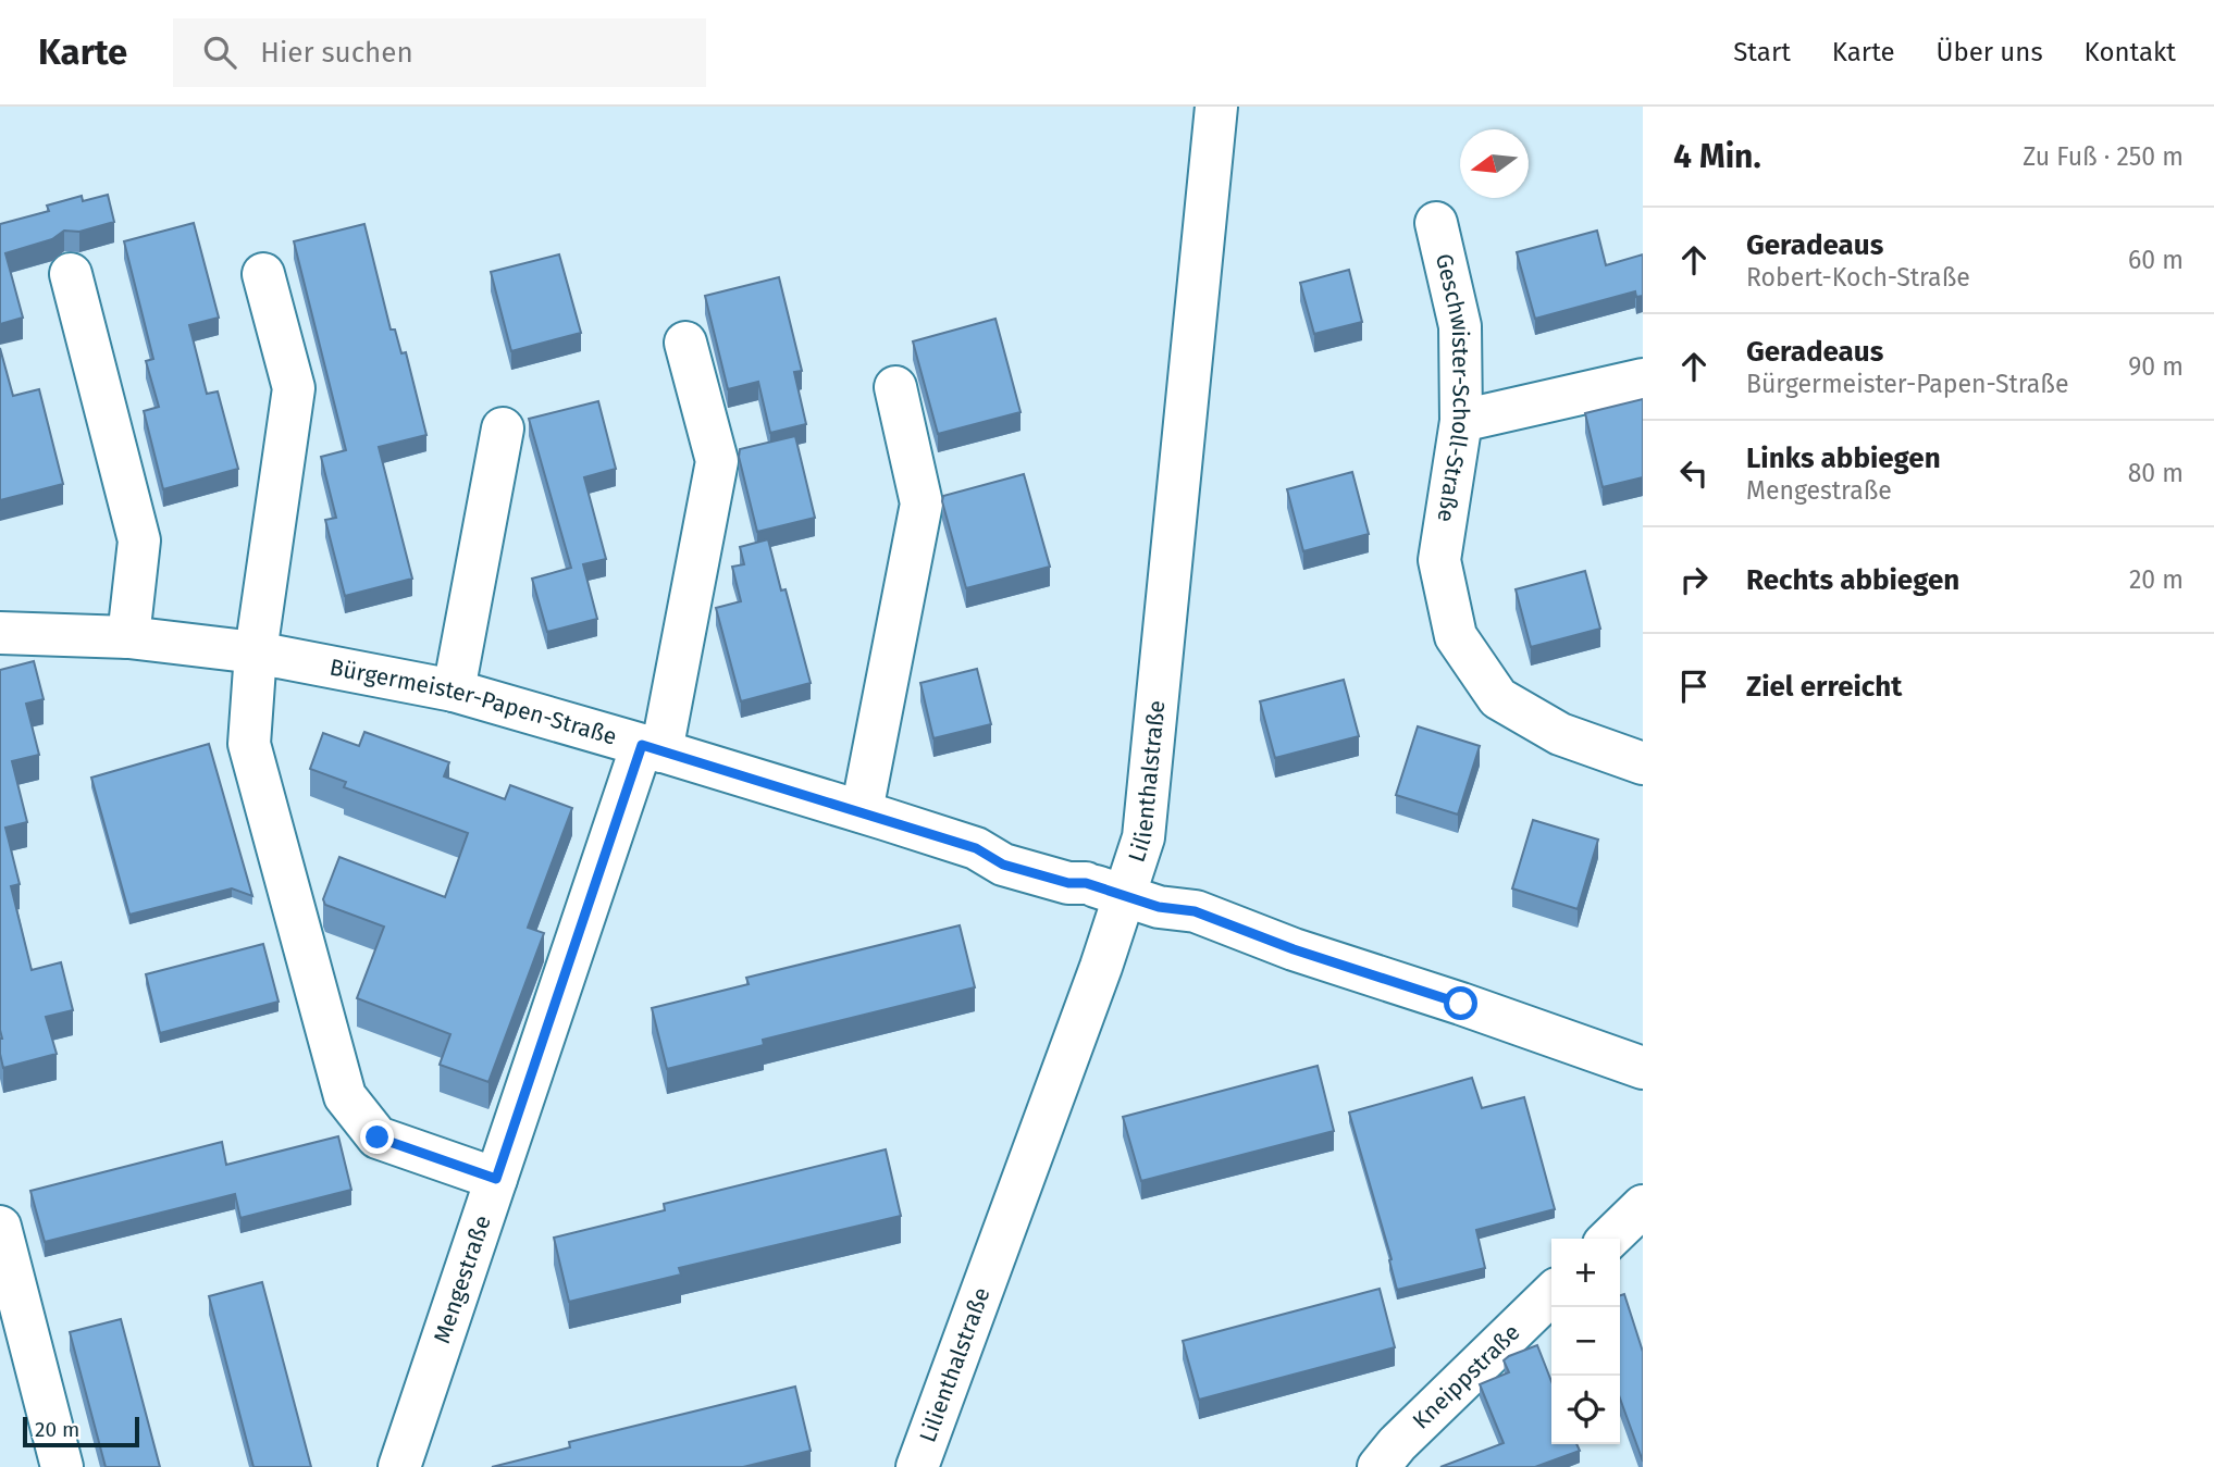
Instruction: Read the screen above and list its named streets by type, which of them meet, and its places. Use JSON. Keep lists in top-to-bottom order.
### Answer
{
  "streets": {
    "street": [
      "Geschwister-Scholl-Straße",
      "Bürgermeister-Papen-Straße",
      "Lilienthalstraße",
      "Mengestraße",
      "Kneippstraße"
    ]
  },
  "crossings": [
    ["Bürgermeister-Papen-Straße", "Lilienthalstraße"],
    ["Bürgermeister-Papen-Straße", "Mengestraße"]
  ],
  "scale_bar": "20 m",
  "north": "left",
  "page": {
    "header": "Karte",
    "search": "Hier suchen",
    "nav": [
      "Start",
      "Karte",
      "Über uns",
      "Kontakt"
    ],
    "heading": ["4 Min.", "Zu Fuß · 250 m"],
    "list": [
      ["Geradeaus", "Robert-Koch-Straße", "60 m"],
      ["Geradeaus", "Bürgermeister-Papen-Straße", "90 m"],
      ["Links abbiegen", "Mengestraße", "80 m"],
      ["Rechts abbiegen", "20 m"],
      "Ziel erreicht"
    ],
    "map_buttons": ["+", "−"],
    "scale": "20 m"
  }
}
